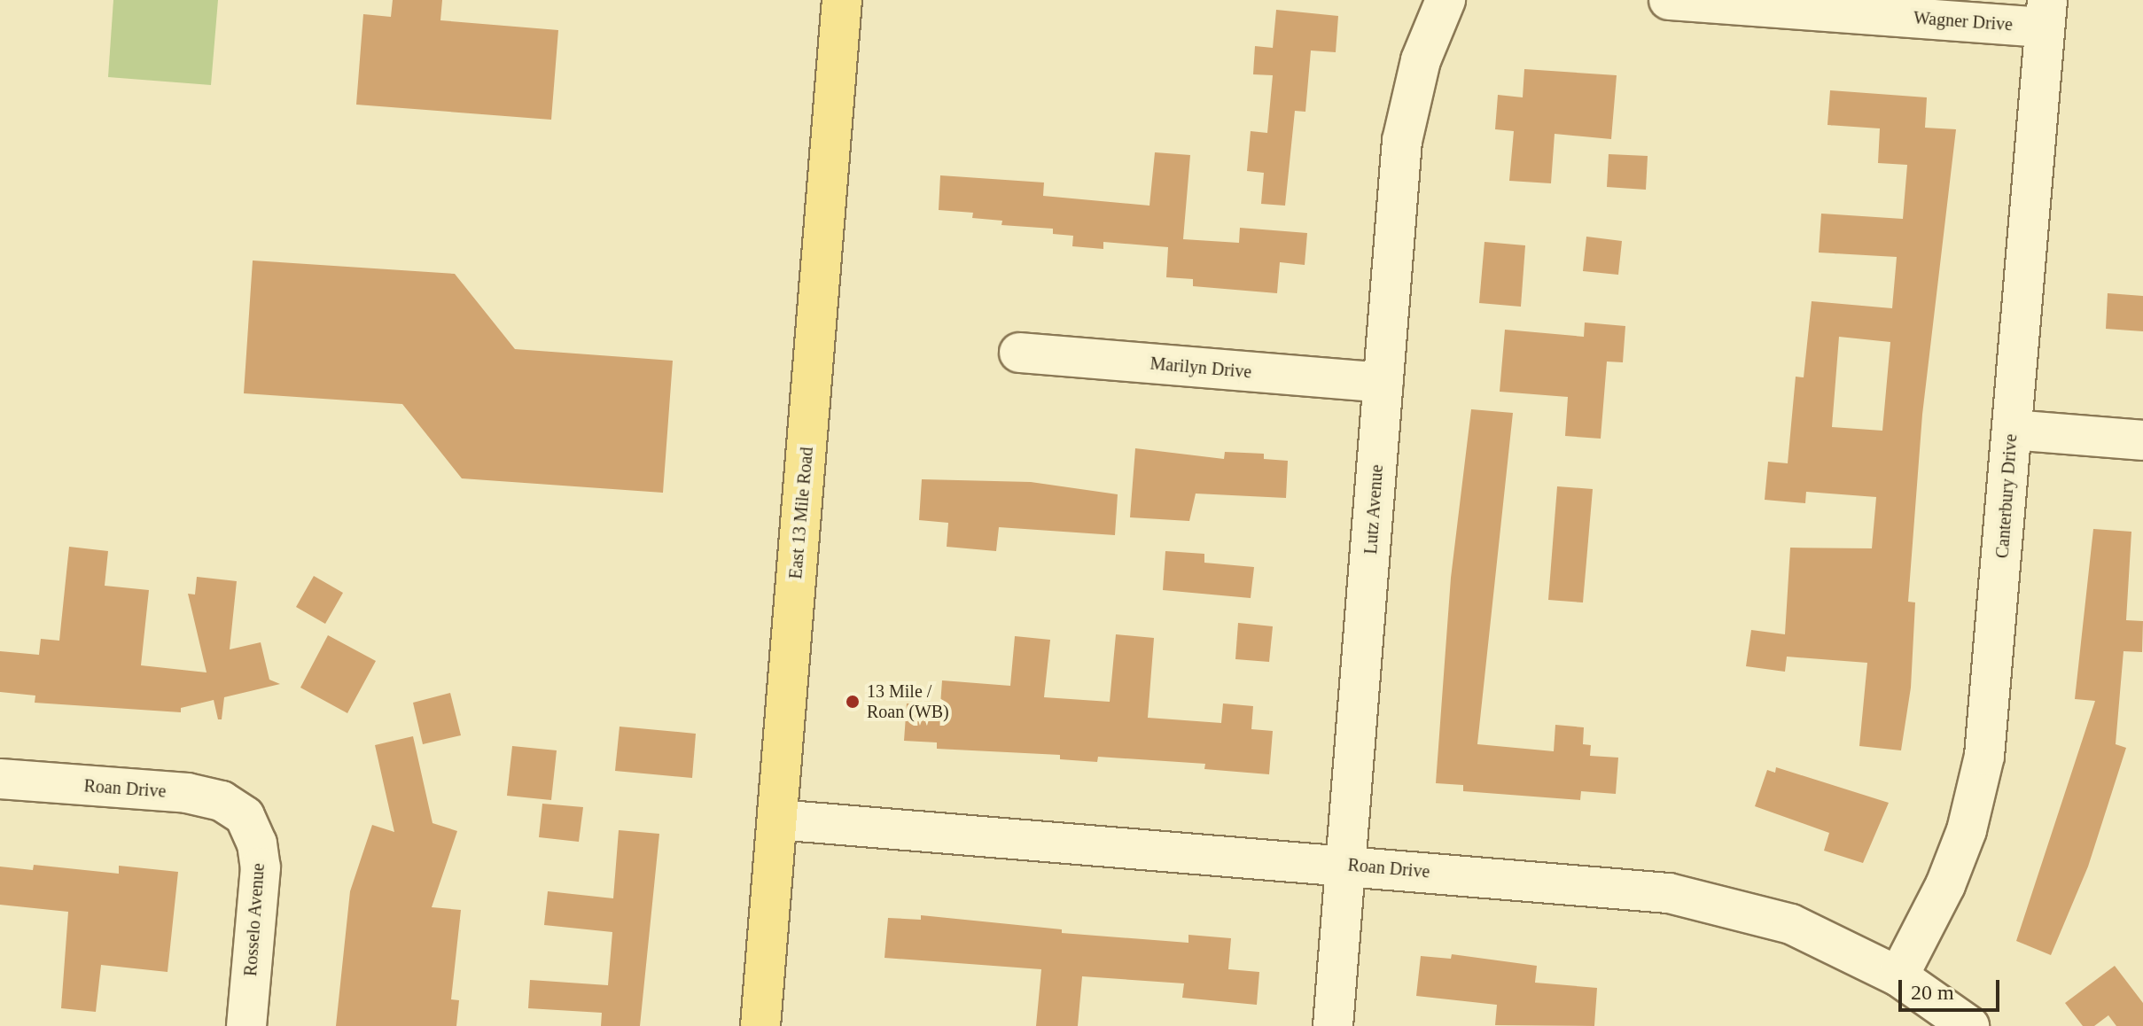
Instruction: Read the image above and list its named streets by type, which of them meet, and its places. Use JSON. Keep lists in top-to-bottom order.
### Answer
{
  "streets": {
    "main road": ["East 13 Mile Road"],
    "street": [
      "Wagner Drive",
      "Marilyn Drive",
      "Canterbury Drive",
      "Lutz Avenue",
      "Roan Drive",
      "Rosselo Avenue"
    ]
  },
  "crossings": [
    ["Wagner Drive", "Canterbury Drive"],
    ["Marilyn Drive", "Lutz Avenue"],
    ["Canterbury Drive", "Roan Drive"],
    ["Lutz Avenue", "Roan Drive"],
    ["East 13 Mile Road", "Roan Drive"],
    ["Roan Drive", "Rosselo Avenue"]
  ],
  "places": ["13 Mile / Roan (WB)"],
  "scale_bar": "20 m"
}
